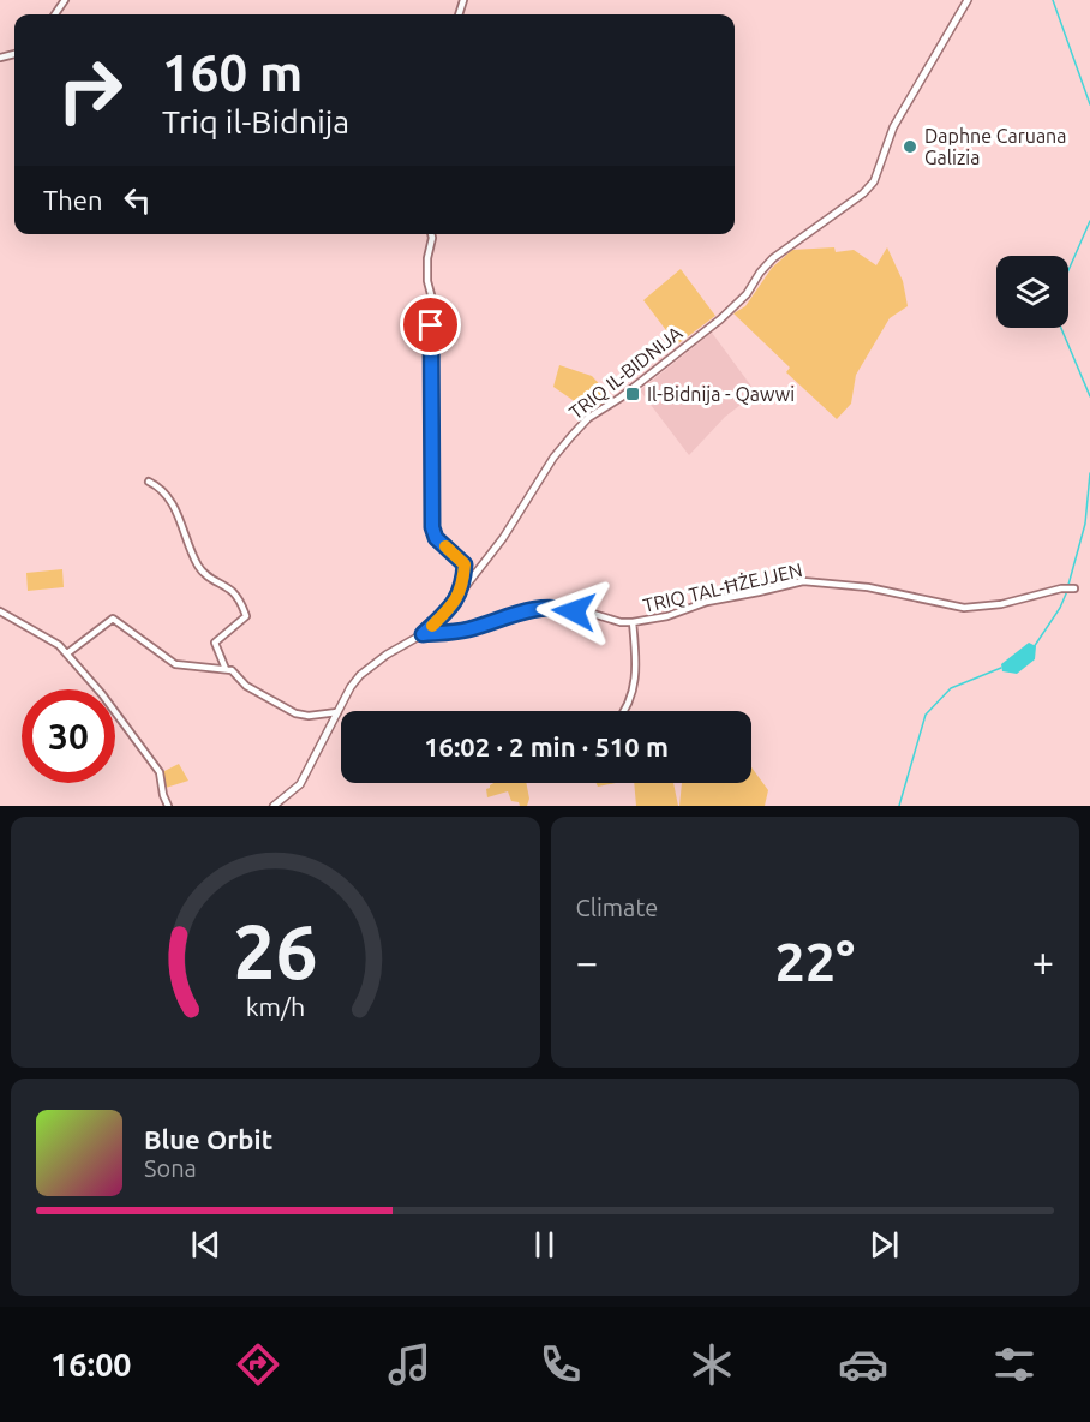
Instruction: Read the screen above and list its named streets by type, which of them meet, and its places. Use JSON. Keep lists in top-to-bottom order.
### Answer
{
  "streets": {
    "street": ["TRIQ IL-BIDNIJA", "TRIQ TAL-ĦŻEJJEN"]
  },
  "crossings": [
    ["TRIQ IL-BIDNIJA", "TRIQ TAL-ĦŻEJJEN"]
  ],
  "places": {
    "other": ["Daphne Caruana Galizia"],
    "transit": ["Il-Bidnija - Qawwi"]
  },
  "page": {
    "turn": ["160 m", "Triq il-Bidnija"],
    "then": "Then",
    "limit": "30",
    "trip": "16:02 · 2 min · 510 m",
    "tile": "Climate",
    "heat": ["−", "22°", "+"],
    "song": ["Blue Orbit", "Sona"],
    "tabs": "16:00",
    "gauge": ["26", "km/h"]
  }
}
